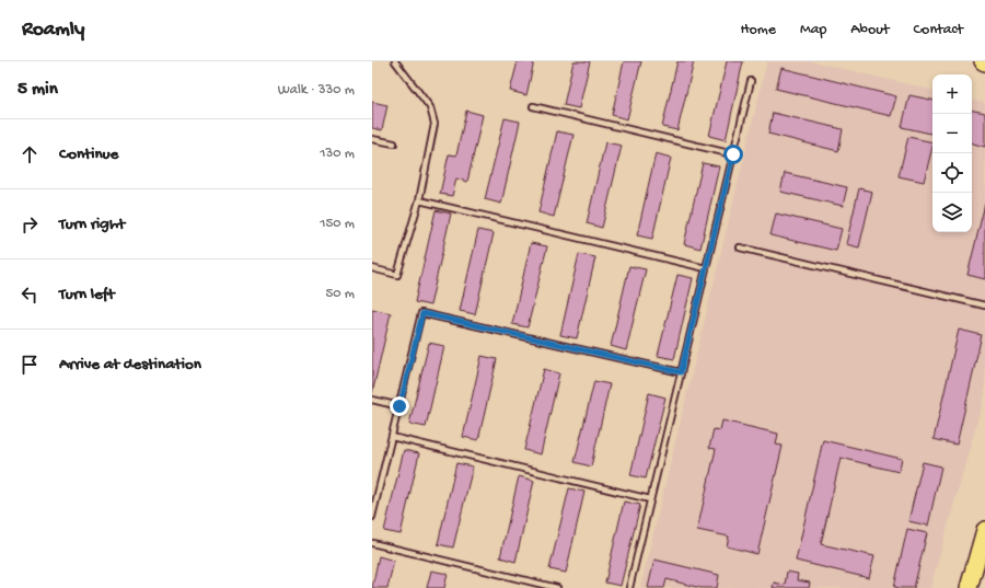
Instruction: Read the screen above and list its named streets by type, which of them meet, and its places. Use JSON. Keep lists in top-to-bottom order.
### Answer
{
  "page": {
    "header": "Roamly",
    "nav": [
      "Home",
      "Map",
      "About",
      "Contact"
    ],
    "heading": ["5 min", "Walk · 330 m"],
    "map_buttons": ["+", "−"],
    "list": [
      ["Continue", "130 m"],
      ["Turn right", "150 m"],
      ["Turn left", "50 m"],
      "Arrive at destination"
    ]
  }
}
